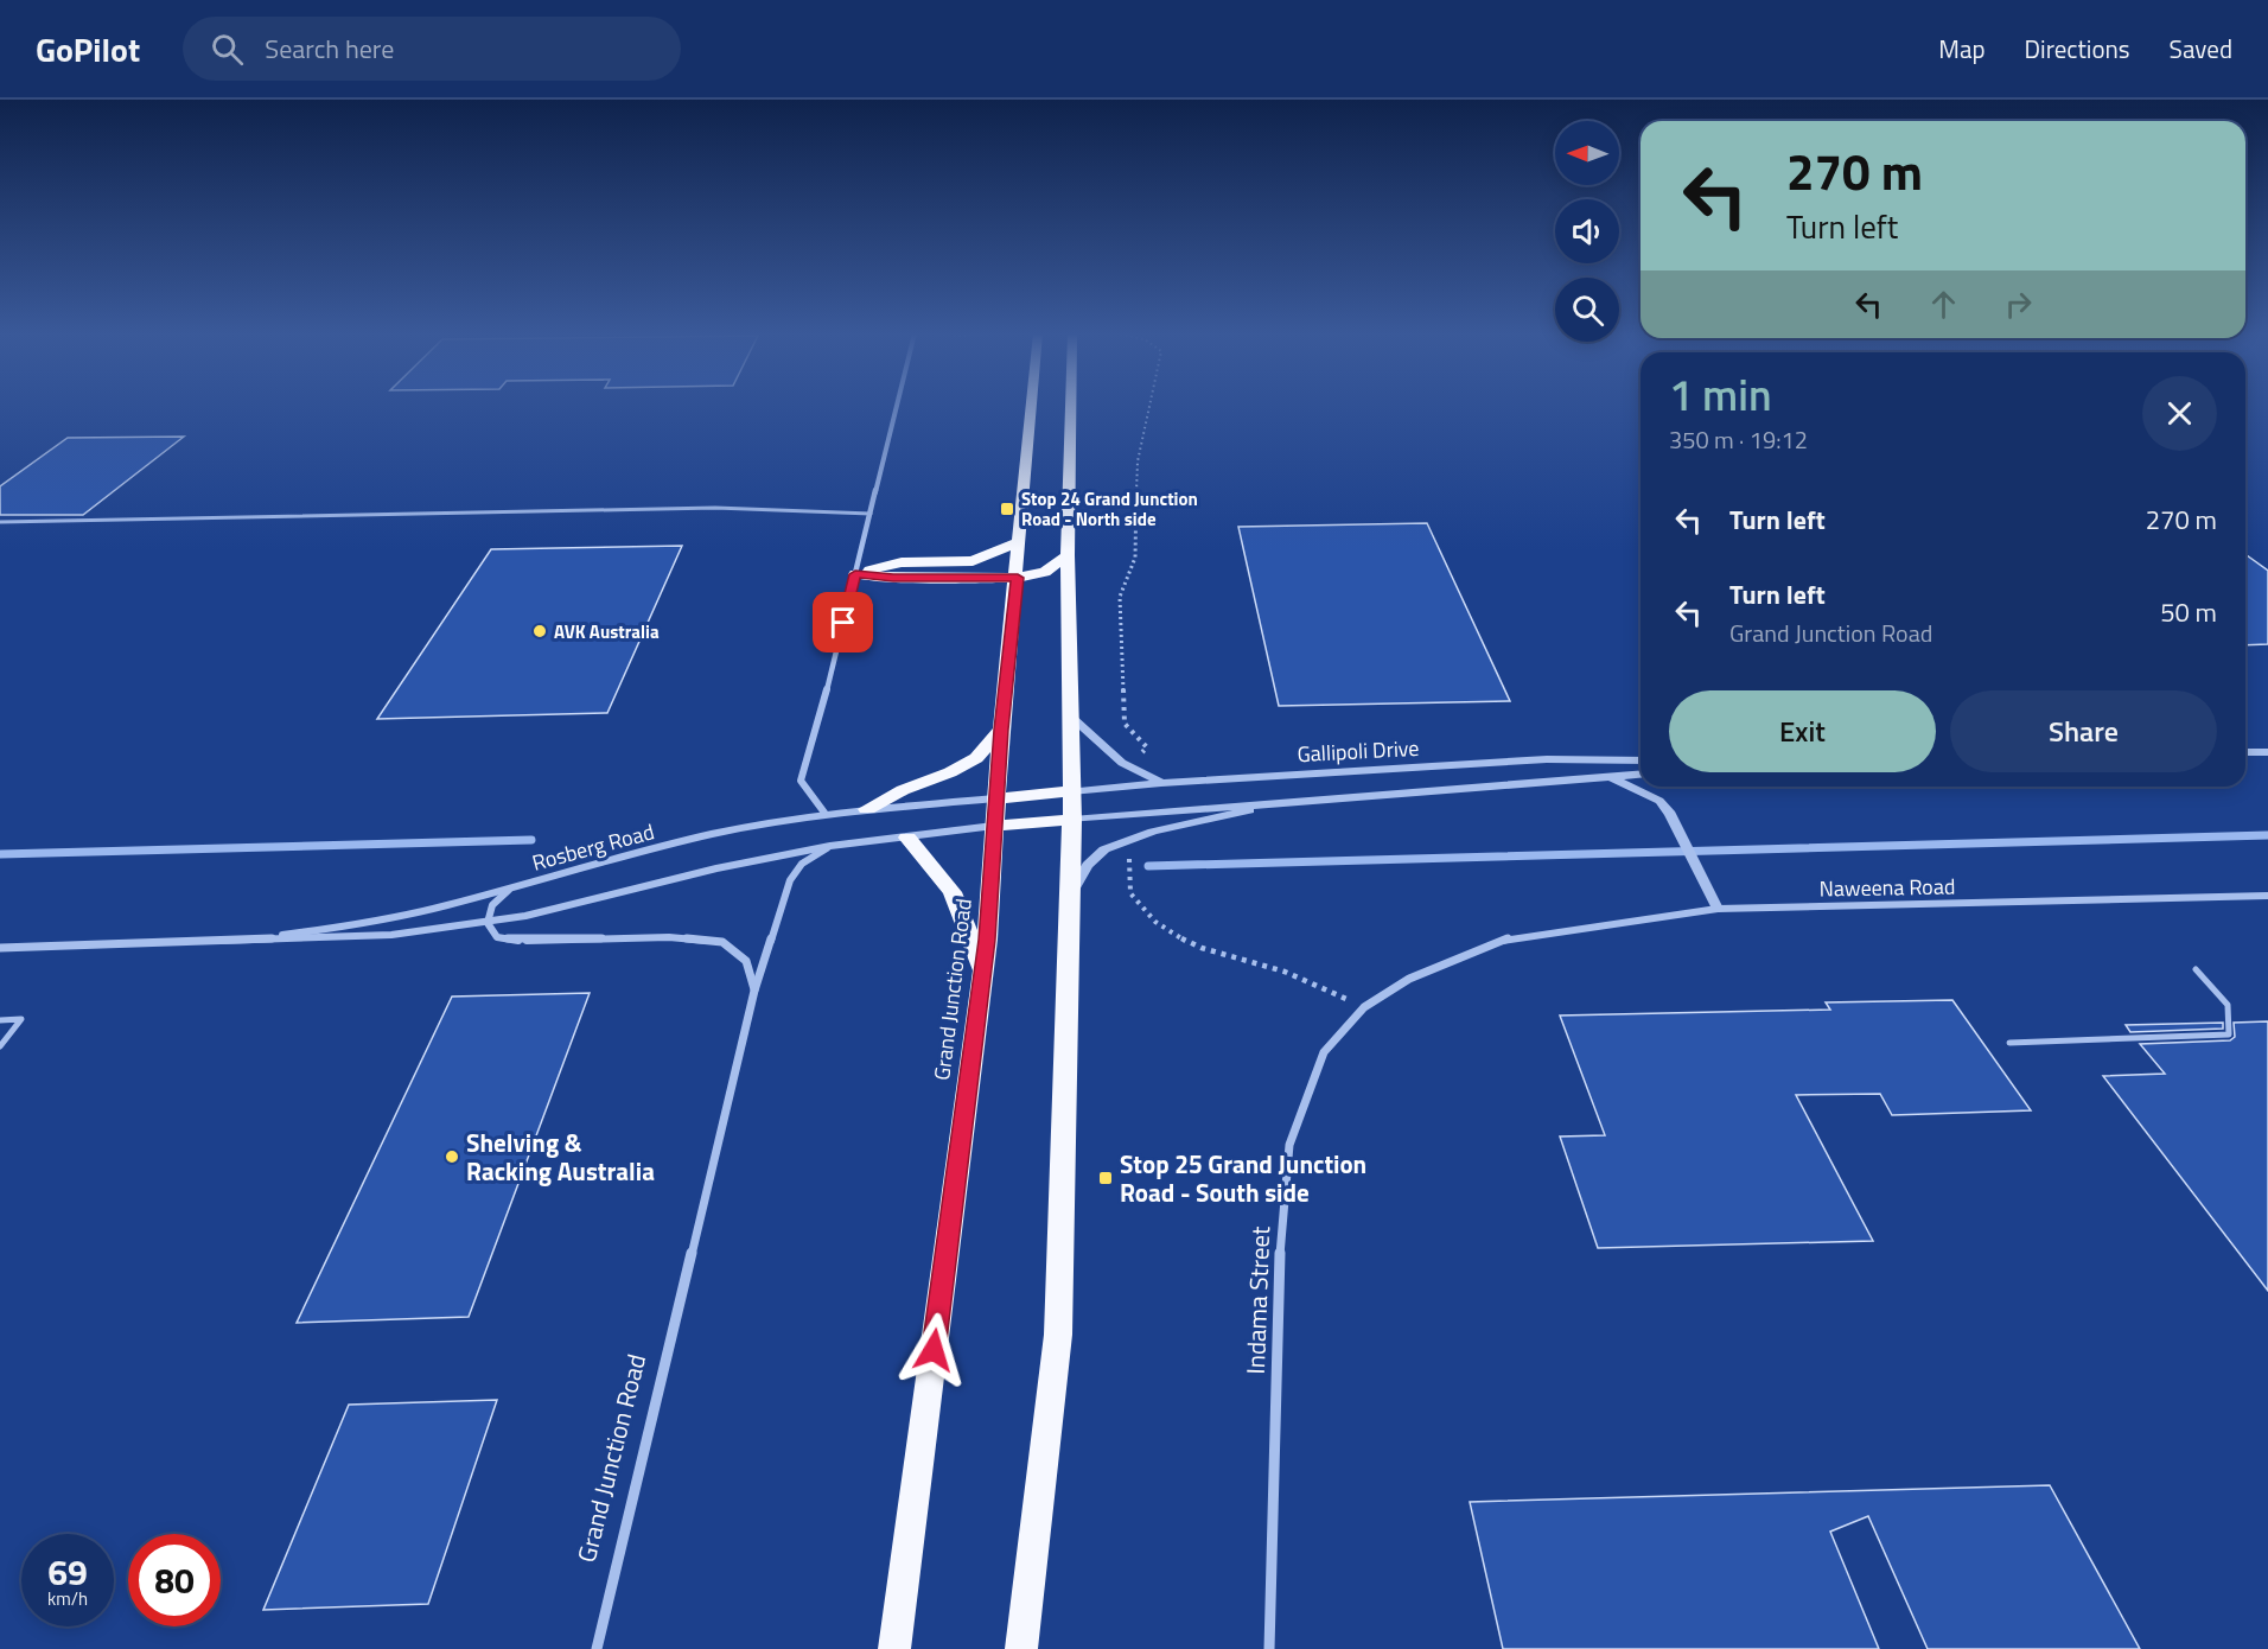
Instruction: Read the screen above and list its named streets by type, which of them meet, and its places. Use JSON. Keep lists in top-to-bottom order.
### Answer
{
  "streets": {
    "highway": ["Grand Junction Road"],
    "street": [
      "Gallipoli Drive",
      "Rosberg Road",
      "Naweena Road",
      "Indama Street"
    ]
  },
  "crossings": [
    ["Rosberg Road", "Grand Junction Road"],
    ["Naweena Road", "Indama Street"]
  ],
  "places": {
    "transit": ["Stop 24 Grand Junction Road - North side", "Stop 25 Grand Junction Road - South side"],
    "other": ["AVK Australia", "Shelving & Racking Australia"]
  },
  "north": "left",
  "page": {
    "header": "GoPilot",
    "search": "Search here",
    "nav": ["Map", "Directions", "Saved"],
    "turn": ["270 m", "Turn left"],
    "heading": ["1 min", "350 m · 19:12"],
    "list": [
      {
        "name": "Turn left",
        "value": "270 m"
      },
      {
        "name": "Turn left",
        "note": "Grand Junction Road",
        "value": "50 m"
      }
    ],
    "buttons": ["Exit", "Share"],
    "speed": "69 km/h",
    "limit": "80"
  }
}
